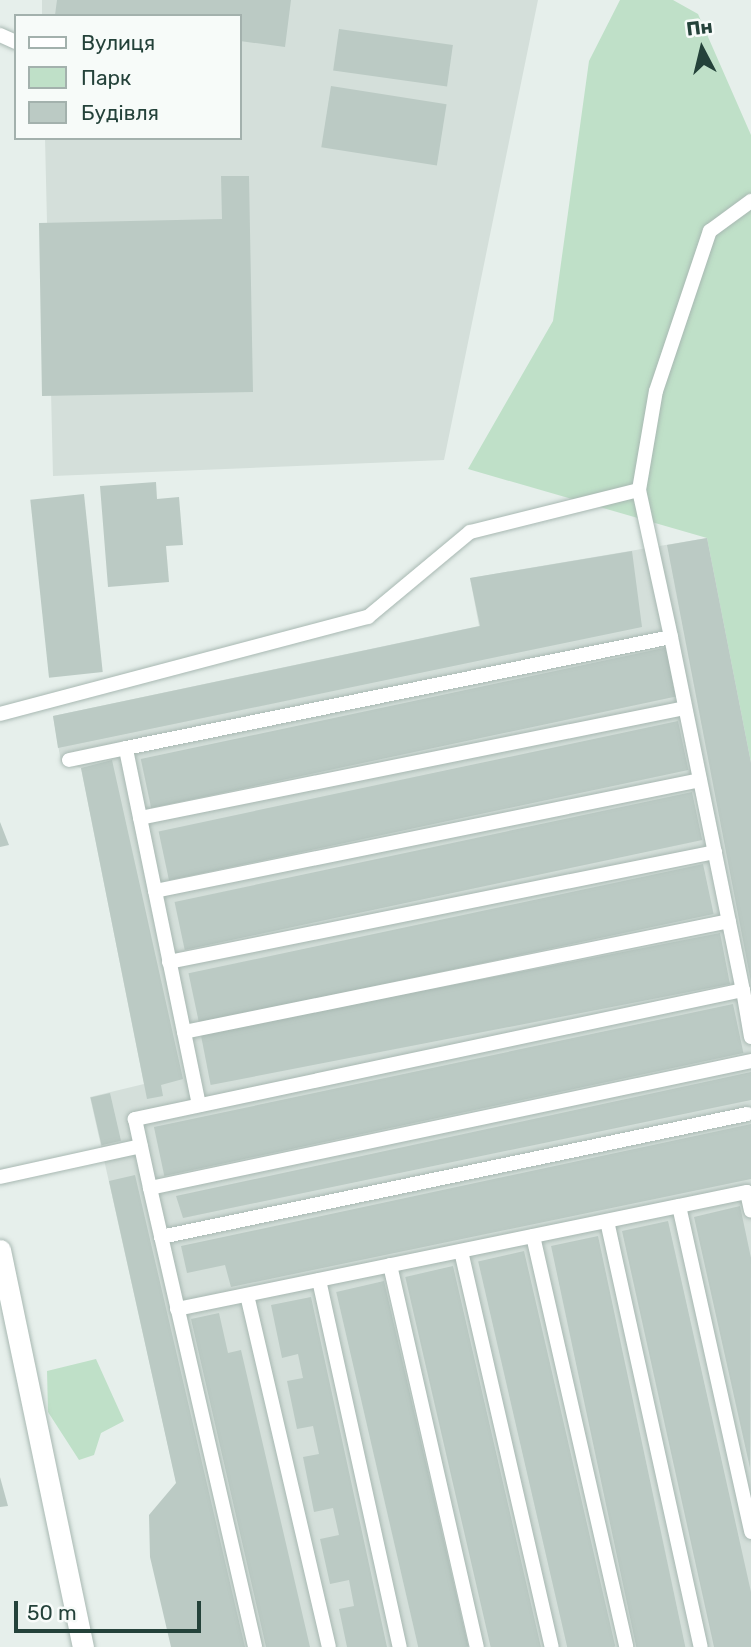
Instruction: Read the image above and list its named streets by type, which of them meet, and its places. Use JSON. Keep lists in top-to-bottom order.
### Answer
{
  "legend": ["Вулиця", "Парк", "Будівля"],
  "scale_bar": "50 m",
  "north": "top"
}
